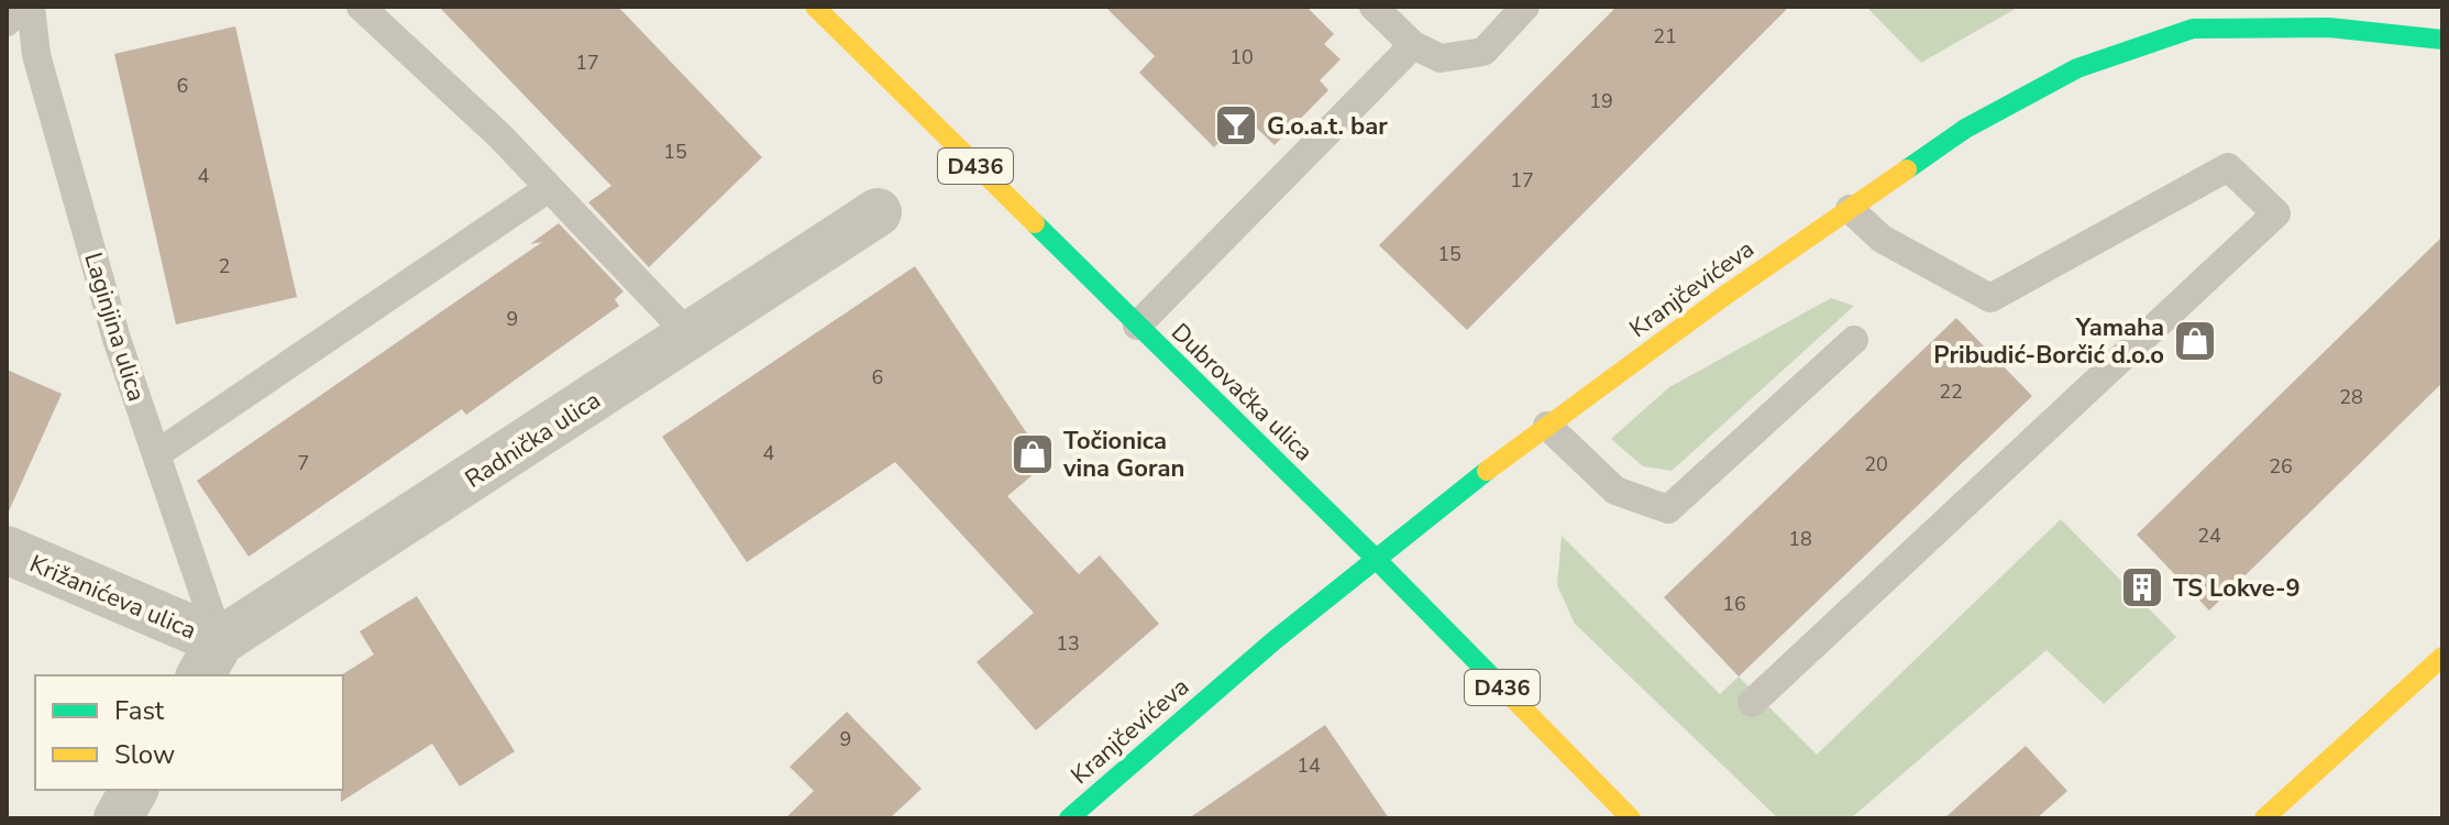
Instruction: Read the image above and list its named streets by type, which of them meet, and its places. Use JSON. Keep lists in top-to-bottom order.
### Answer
{
  "streets": {
    "street": [
      "D436",
      "Kranjčevićeva",
      "Dubrovačka ulica",
      "Radnička ulica",
      "Križanićeva ulica"
    ],
    "lane": ["Laginjina ulica"]
  },
  "crossings": [
    ["Kranjčevićeva", "Dubrovačka ulica"],
    ["Laginjina ulica", "Radnička ulica"],
    ["Laginjina ulica", "Križanićeva ulica"],
    ["Radnička ulica", "Križanićeva ulica"]
  ],
  "places": {
    "bar": ["G.o.a.t. bar"],
    "shop": ["Yamaha Pribudić-Borčić d.o.o", "Točionica vina Goran"],
    "building": ["TS Lokve-9"]
  },
  "house_numbers": [
    "21",
    "10",
    "17",
    "6",
    "19",
    "15",
    "4",
    "17",
    "15",
    "2",
    "9",
    "6",
    "22",
    "28",
    "4",
    "7",
    "20",
    "26",
    "24",
    "18",
    "16",
    "13",
    "9",
    "14"
  ],
  "legend": ["Fast", "Slow"]
}
